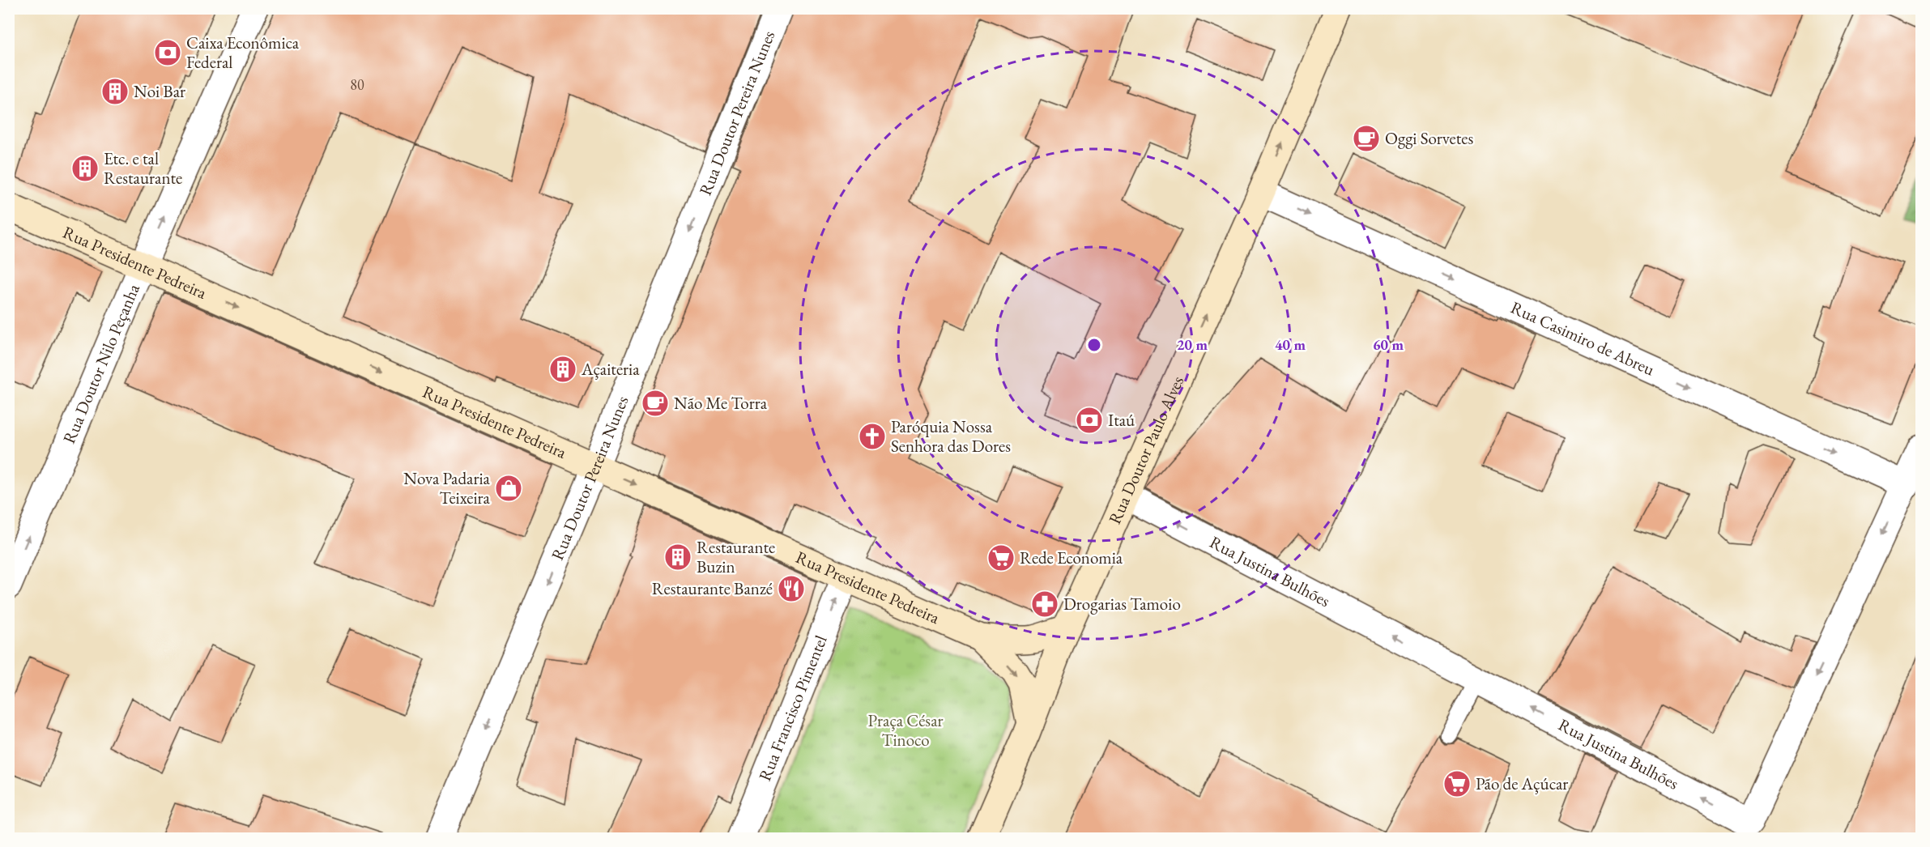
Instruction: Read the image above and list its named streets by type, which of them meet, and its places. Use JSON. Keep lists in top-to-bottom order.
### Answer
{
  "streets": {
    "street": [
      "Rua Doutor Pereira Nunes",
      "Rua Presidente Pedreira",
      "Rua Casimiro de Abreu",
      "Rua Doutor Nilo Peçanha",
      "Rua Doutor Paulo Alves",
      "Rua Justina Bulhões",
      "Rua Francisco Pimentel"
    ]
  },
  "crossings": [
    ["Rua Doutor Pereira Nunes", "Rua Presidente Pedreira"],
    ["Rua Presidente Pedreira", "Rua Doutor Nilo Peçanha"],
    ["Rua Presidente Pedreira", "Rua Doutor Paulo Alves"],
    ["Rua Presidente Pedreira", "Rua Francisco Pimentel"],
    ["Rua Casimiro de Abreu", "Rua Doutor Paulo Alves"],
    ["Rua Casimiro de Abreu", "Rua Justina Bulhões"],
    ["Rua Doutor Paulo Alves", "Rua Justina Bulhões"]
  ],
  "one_way": [
    "Rua Doutor Pereira Nunes",
    "Rua Presidente Pedreira",
    "Rua Casimiro de Abreu",
    "Rua Doutor Nilo Peçanha",
    "Rua Doutor Paulo Alves",
    "Rua Francisco Pimentel"
  ],
  "parks": ["Praça César Tinoco"],
  "places": {
    "bank": ["Caixa Econômica Federal", "Itaú"],
    "building": [
      "Noi Bar",
      "Etc. e tal Restaurante",
      "Açaiteria",
      "Restaurante Buzin"
    ],
    "cafe": ["Oggi Sorvetes", "Não Me Torra"],
    "church": ["Paróquia Nossa Senhora das Dores"],
    "shop": ["Nova Padaria Teixeira"],
    "supermarket": ["Rede Economia", "Pão de Açúcar"],
    "restaurant": ["Restaurante Banzé"],
    "pharmacy": ["Drogarias Tamoio"]
  },
  "house_numbers": ["80"],
  "rings": ["20 m", "40 m", "60 m"]
}
